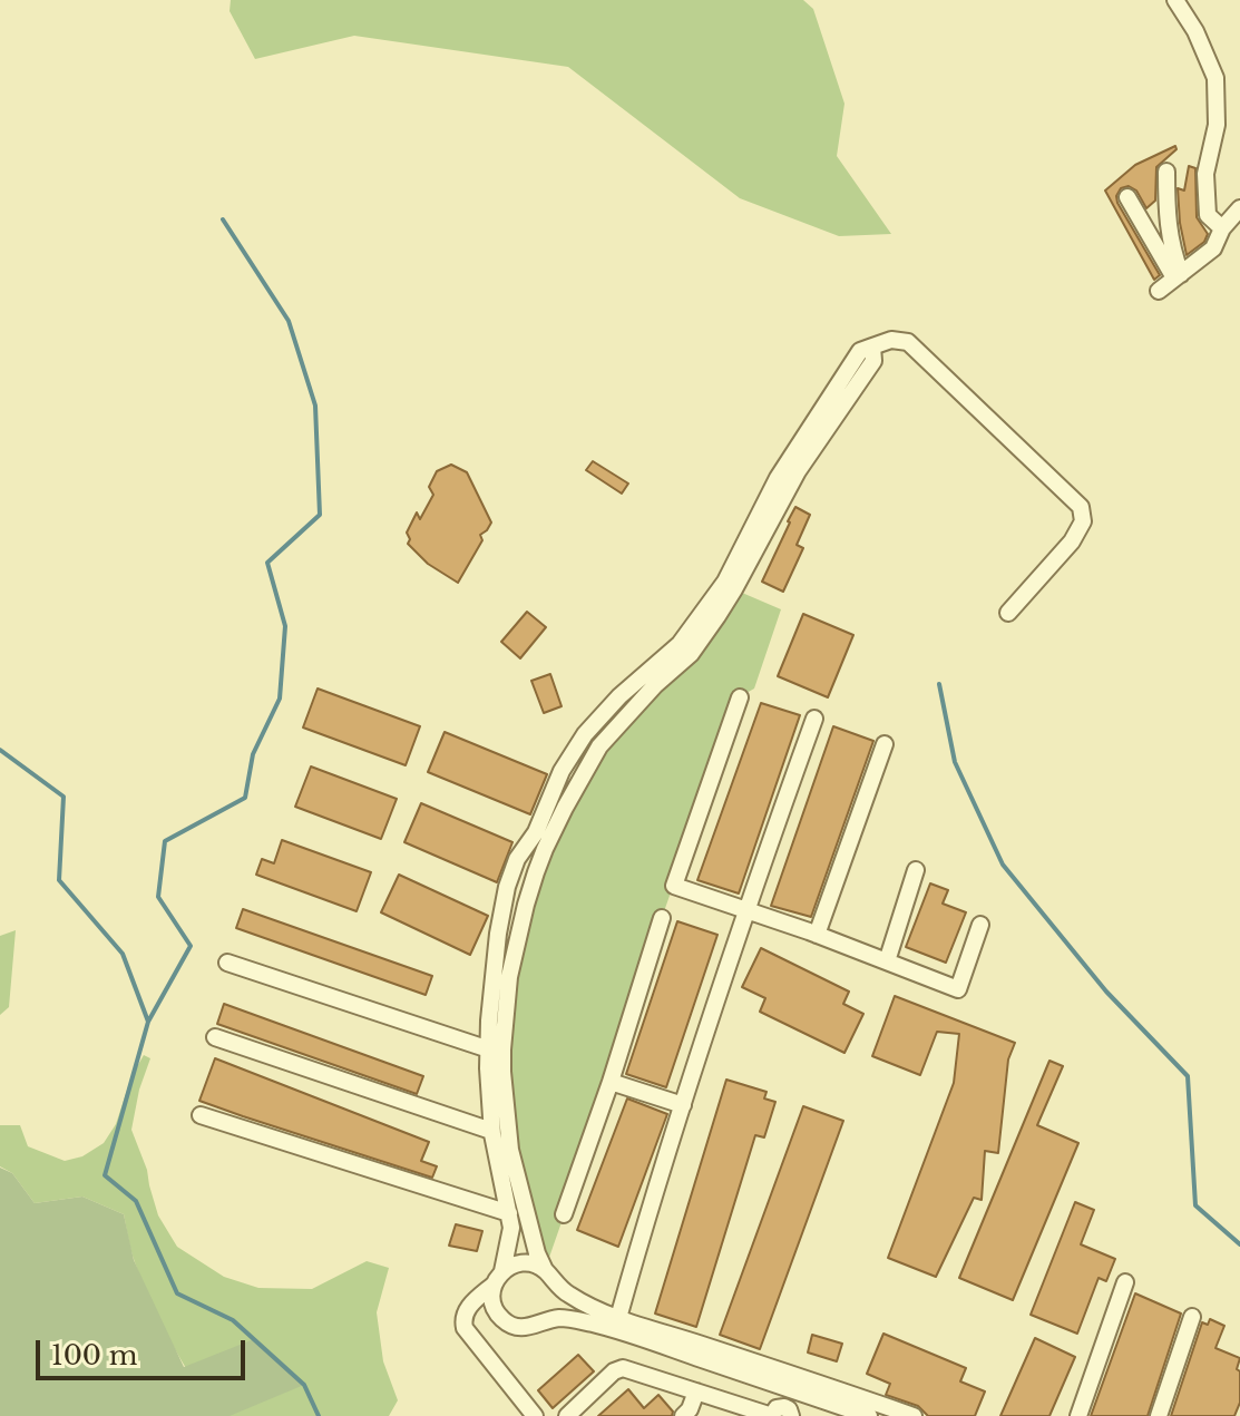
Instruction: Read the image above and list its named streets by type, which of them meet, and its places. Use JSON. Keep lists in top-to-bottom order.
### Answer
{
  "scale_bar": "100 m"
}
